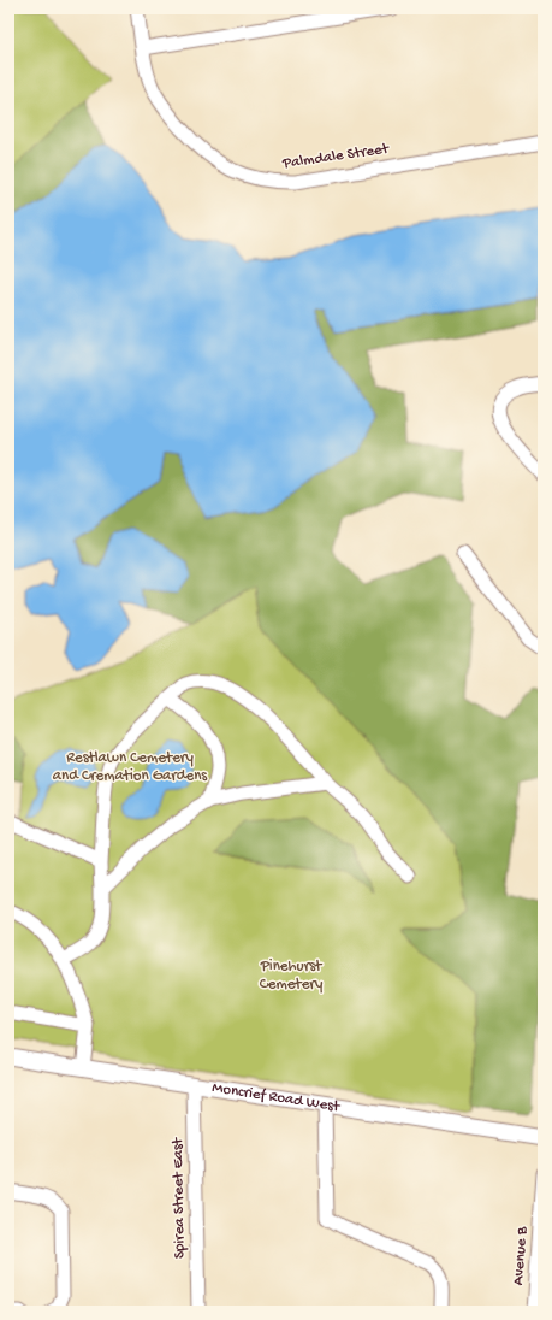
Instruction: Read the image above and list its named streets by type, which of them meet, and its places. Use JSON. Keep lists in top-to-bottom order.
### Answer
{
  "streets": {
    "main road": ["Moncrief Road West"],
    "street": ["Palmdale Street", "Spirea Street East", "Avenue B"]
  },
  "crossings": [
    ["Moncrief Road West", "Spirea Street East"]
  ],
  "parks": ["Restlawn Cemetery and Cremation Gardens", "Pinehurst Cemetery"]
}
